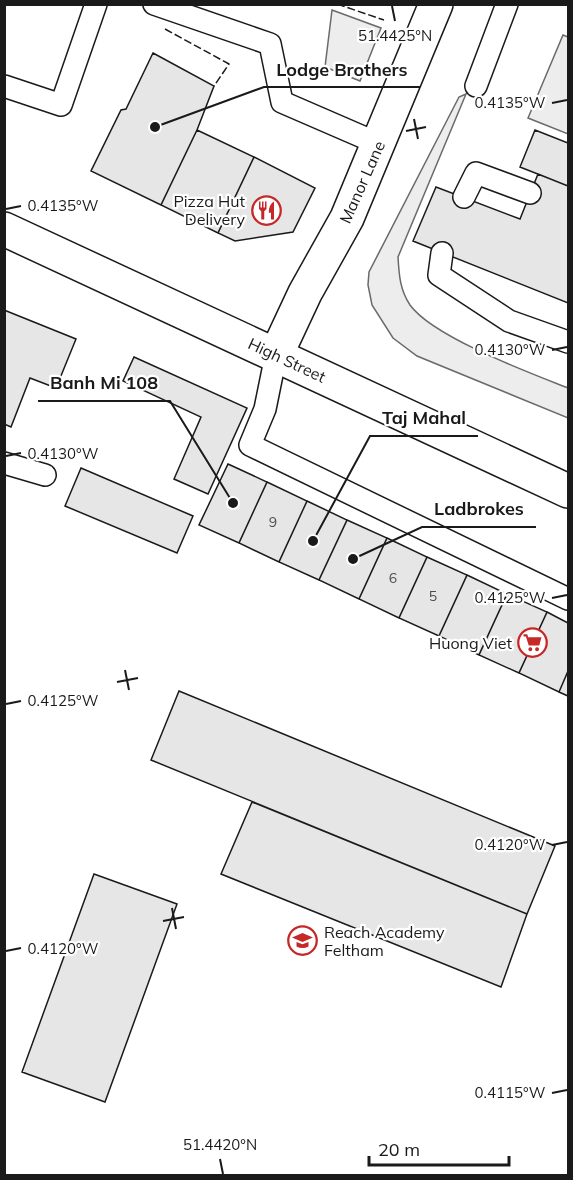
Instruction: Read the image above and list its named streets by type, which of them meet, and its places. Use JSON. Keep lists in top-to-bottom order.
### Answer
{
  "streets": {
    "main road": ["Manor Lane", "High Street"]
  },
  "crossings": [
    ["Manor Lane", "High Street"]
  ],
  "places": {
    "other": [
      "Lodge Brothers",
      "Banh Mi 108",
      "Taj Mahal",
      "Ladbrokes"
    ],
    "restaurant": ["Pizza Hut Delivery"],
    "supermarket": ["Huong Viet"],
    "school or university": ["Reach Academy Feltham"]
  },
  "house_numbers": ["9", "6", "5"],
  "scale_bar": "20 m",
  "coordinates": [
    "51.4425°N",
    "0.4135°W",
    "0.4130°W",
    "0.4125°W",
    "0.4120°W",
    "0.4115°W",
    "51.4420°N"
  ]
}
